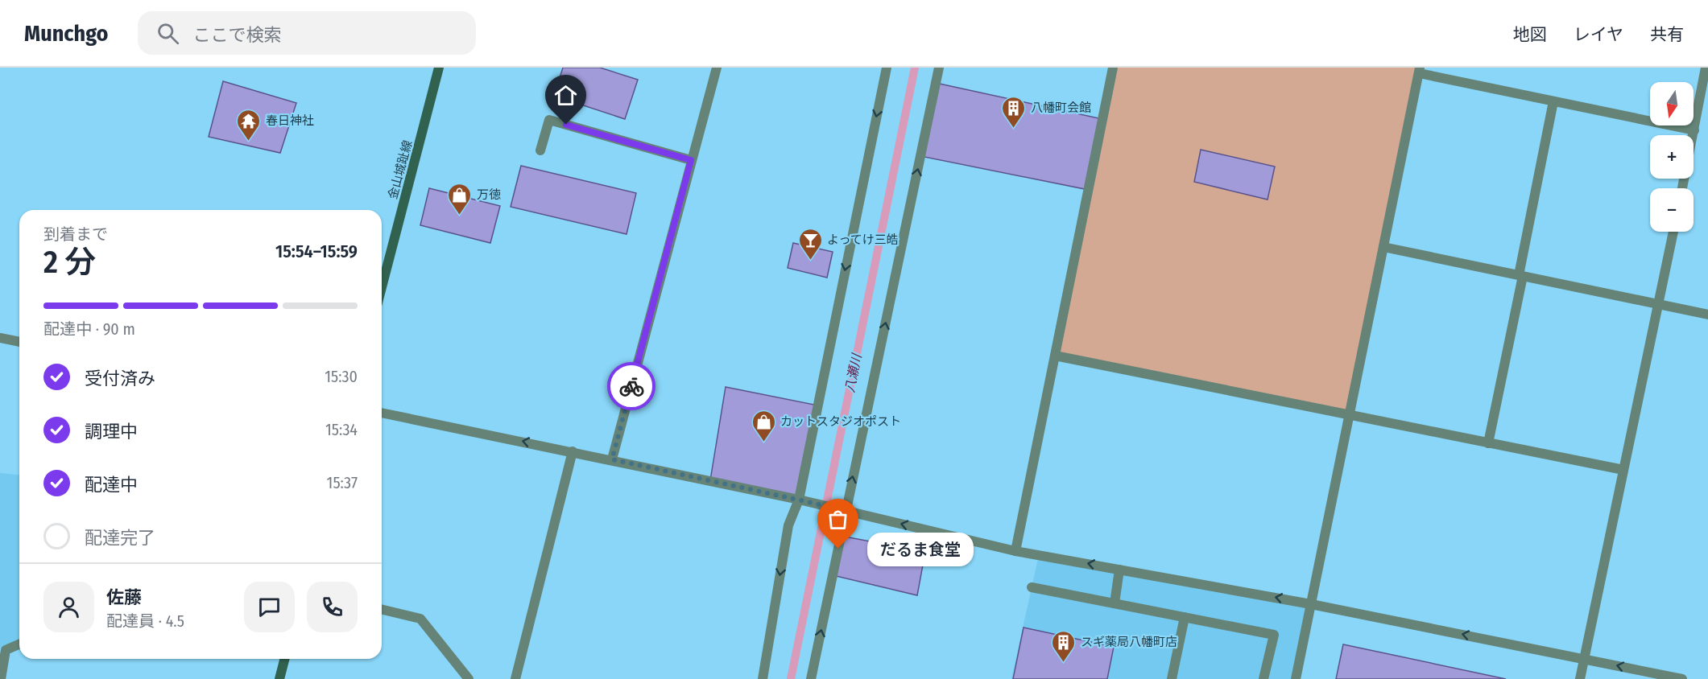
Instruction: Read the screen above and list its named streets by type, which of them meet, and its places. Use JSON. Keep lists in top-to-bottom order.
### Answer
{
  "streets": {
    "main road": ["金山城趾線"]
  },
  "water": ["八瀬川"],
  "places": {
    "building": ["八幡町会館", "スギ薬局八幡町店"],
    "temple": ["春日神社"],
    "shop": ["万徳", "カットスタジオポスト"],
    "bar": ["よってけ三皓"],
    "other": ["だるま食堂"]
  },
  "north": "bottom",
  "page": {
    "header": "Munchgo",
    "search": "ここで検索",
    "nav": ["地図", "レイヤ", "共有"],
    "map_buttons": ["+", "−"],
    "heading": ["2 分", "到着まで", "15:54–15:59"],
    "panel": ["佐藤", "配達員 · 4.5"],
    "bar": "配達中 · 90 m",
    "list": [
      ["受付済み", "15:30"],
      ["調理中", "15:34"],
      ["配達中", "15:37"],
      "配達完了"
    ],
    "bubble": "だるま食堂"
  }
}
